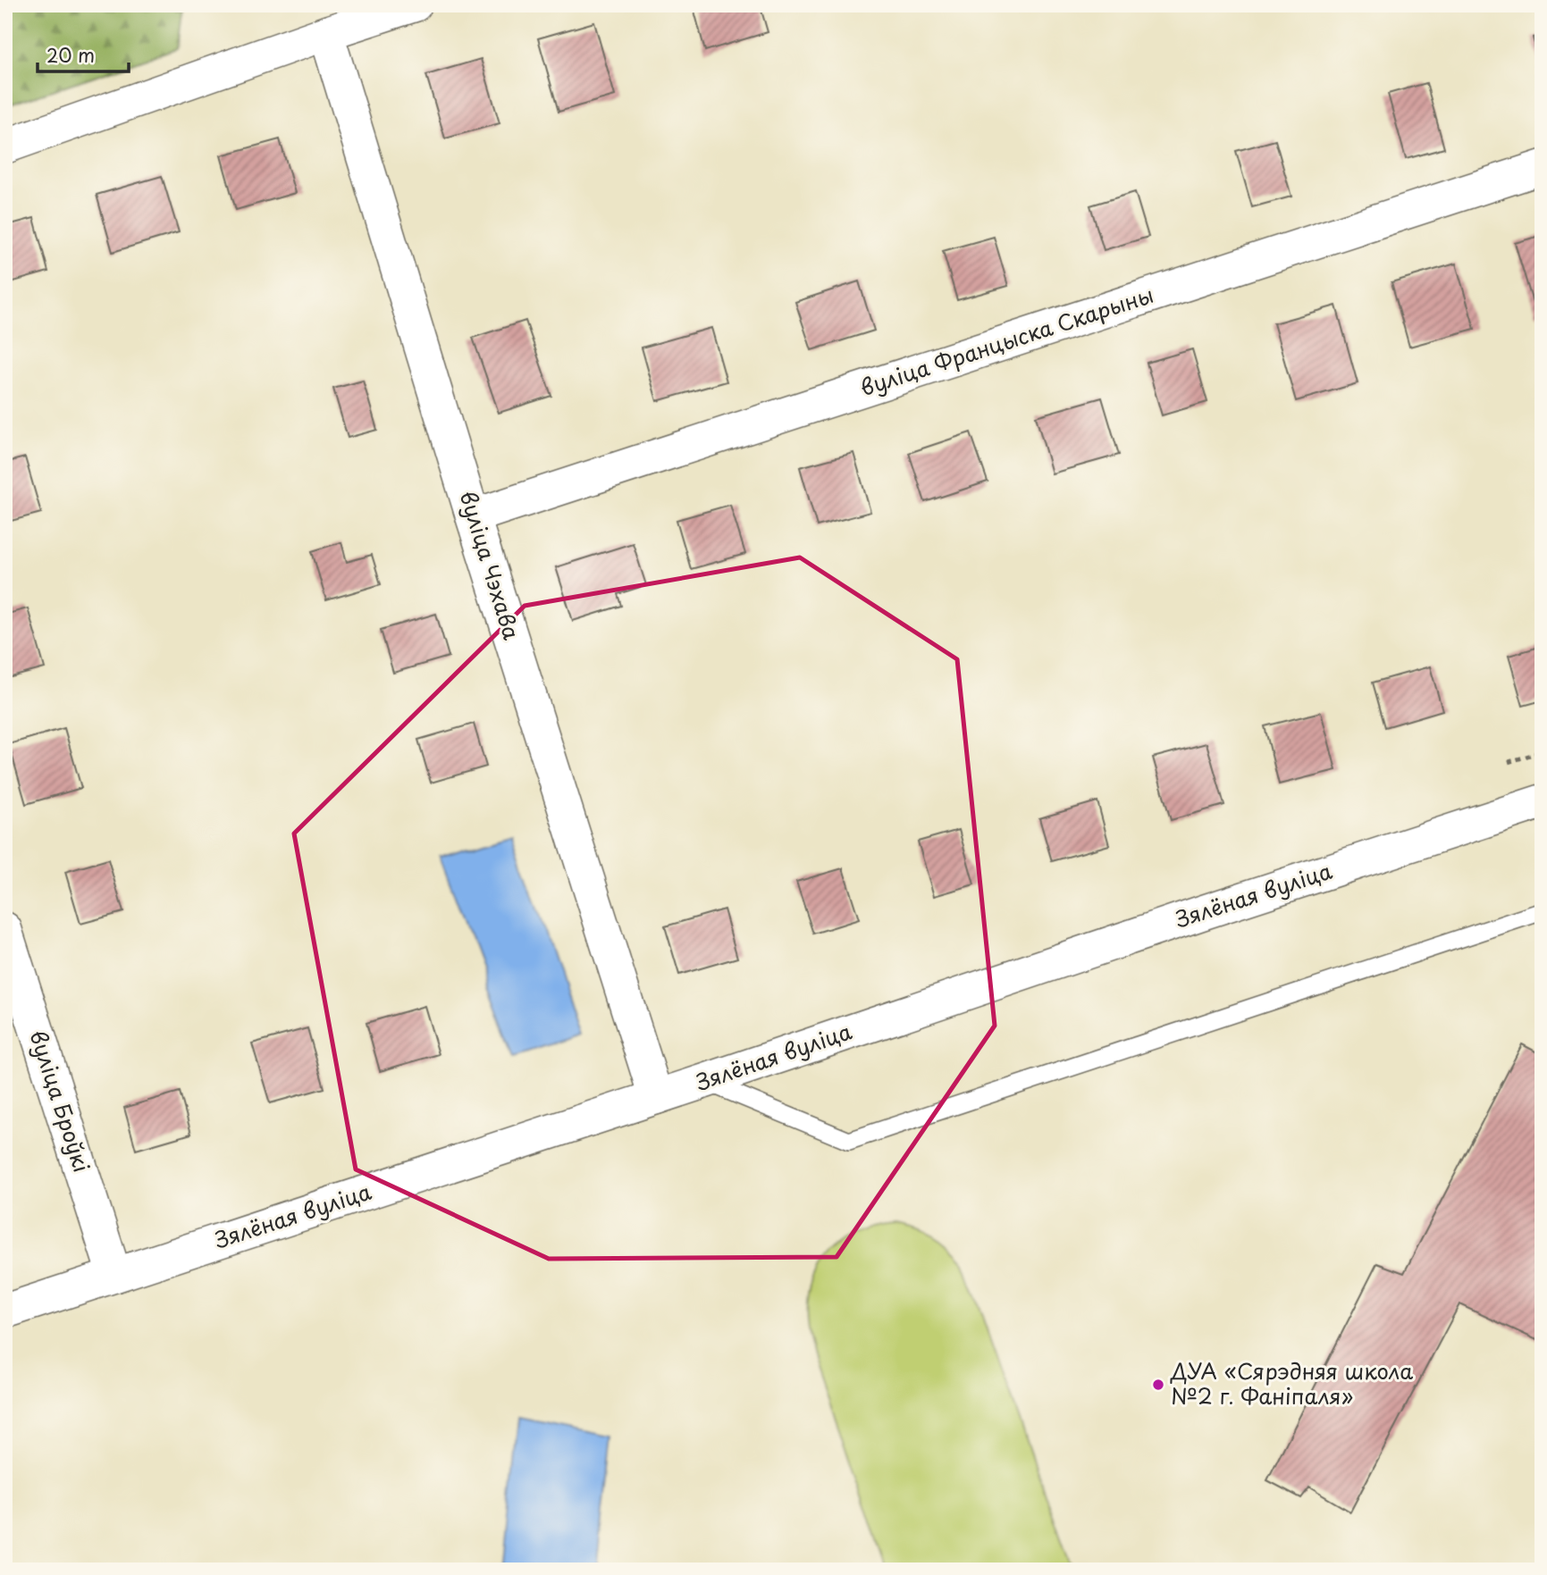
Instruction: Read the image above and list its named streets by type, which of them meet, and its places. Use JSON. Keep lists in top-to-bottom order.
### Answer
{
  "streets": {
    "street": [
      "вуліца Францыска Скарыны",
      "вуліца Чэхава",
      "Зялёная вуліца",
      "вуліца Броўкі"
    ]
  },
  "crossings": [
    ["вуліца Францыска Скарыны", "вуліца Чэхава"],
    ["вуліца Чэхава", "Зялёная вуліца"],
    ["Зялёная вуліца", "вуліца Броўкі"]
  ],
  "places": ["ДУА «Сярэдняя школа №2 г. Фаніпаля»"],
  "scale_bar": "20 m"
}
